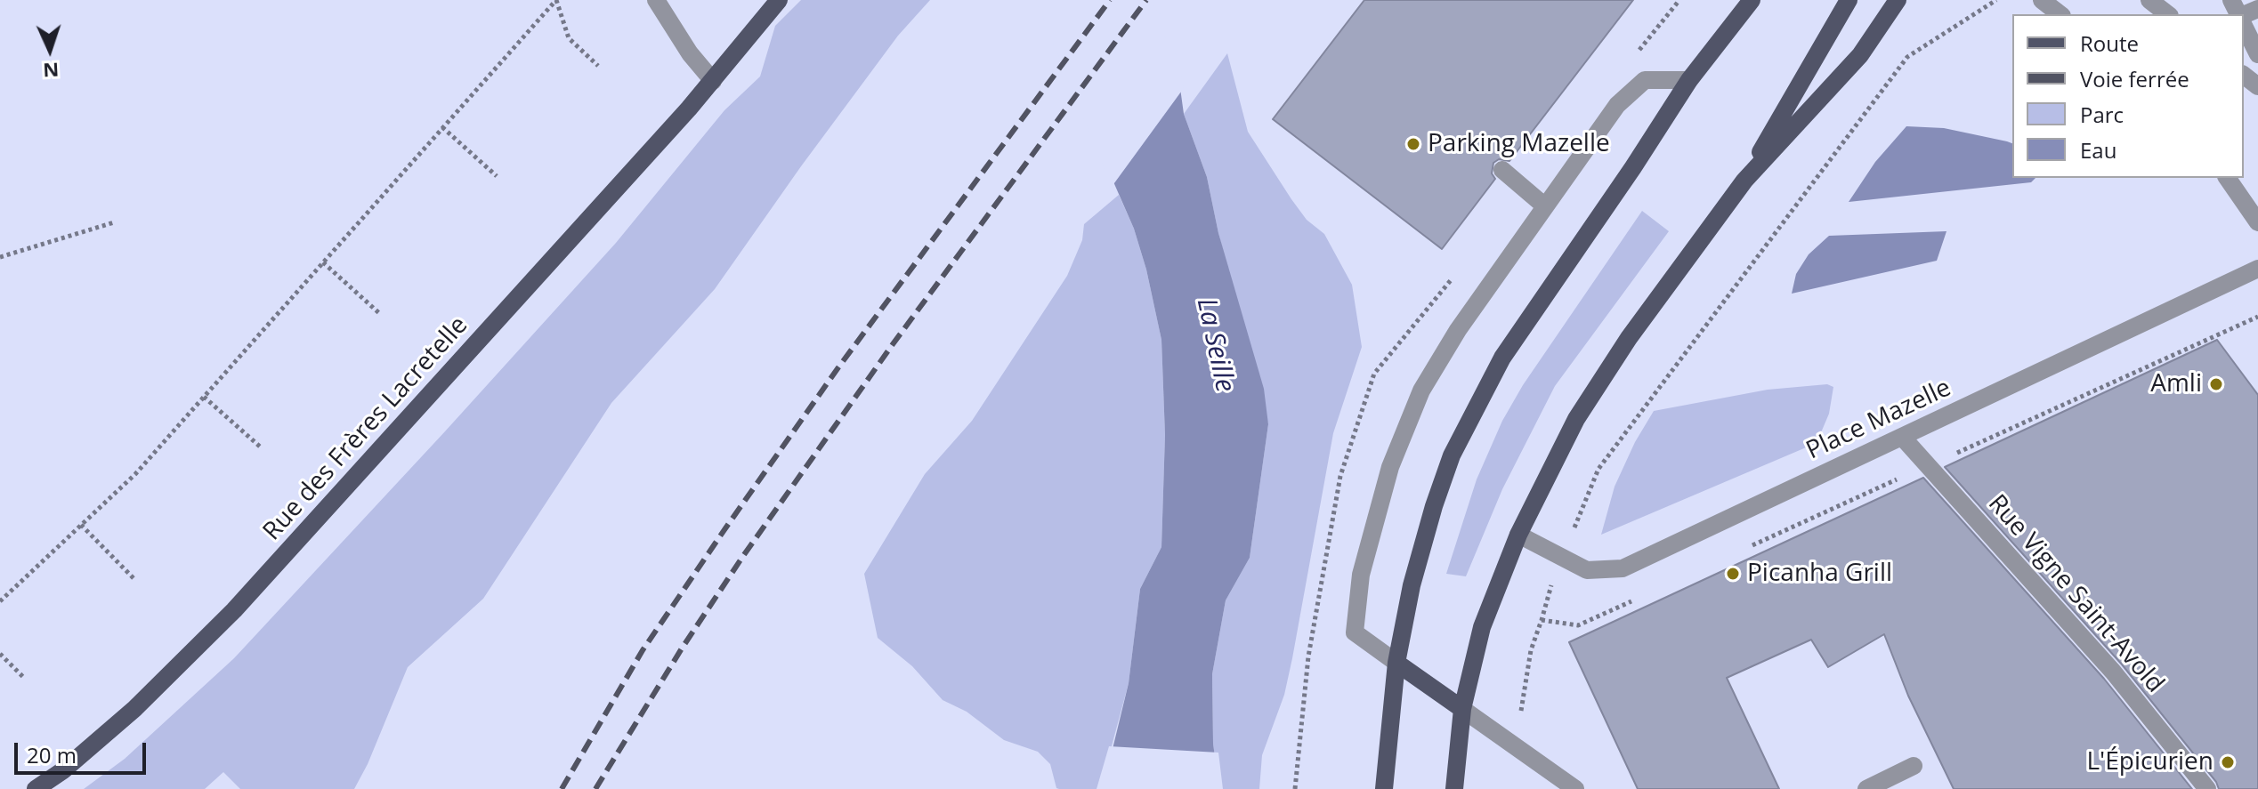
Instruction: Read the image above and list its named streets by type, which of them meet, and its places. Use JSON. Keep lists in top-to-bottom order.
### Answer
{
  "streets": {
    "main road": ["Rue des Frères Lacretelle"],
    "street": ["Place Mazelle", "Rue Vigne Saint-Avold"]
  },
  "crossings": [
    ["Place Mazelle", "Rue Vigne Saint-Avold"]
  ],
  "water": ["La Seille"],
  "places": [
    "Parking Mazelle",
    "Amli",
    "Picanha Grill",
    "L'Épicurien"
  ],
  "legend": [
    "Route",
    "Voie ferrée",
    "Parc",
    "Eau"
  ],
  "scale_bar": "20 m",
  "north": "bottom"
}
